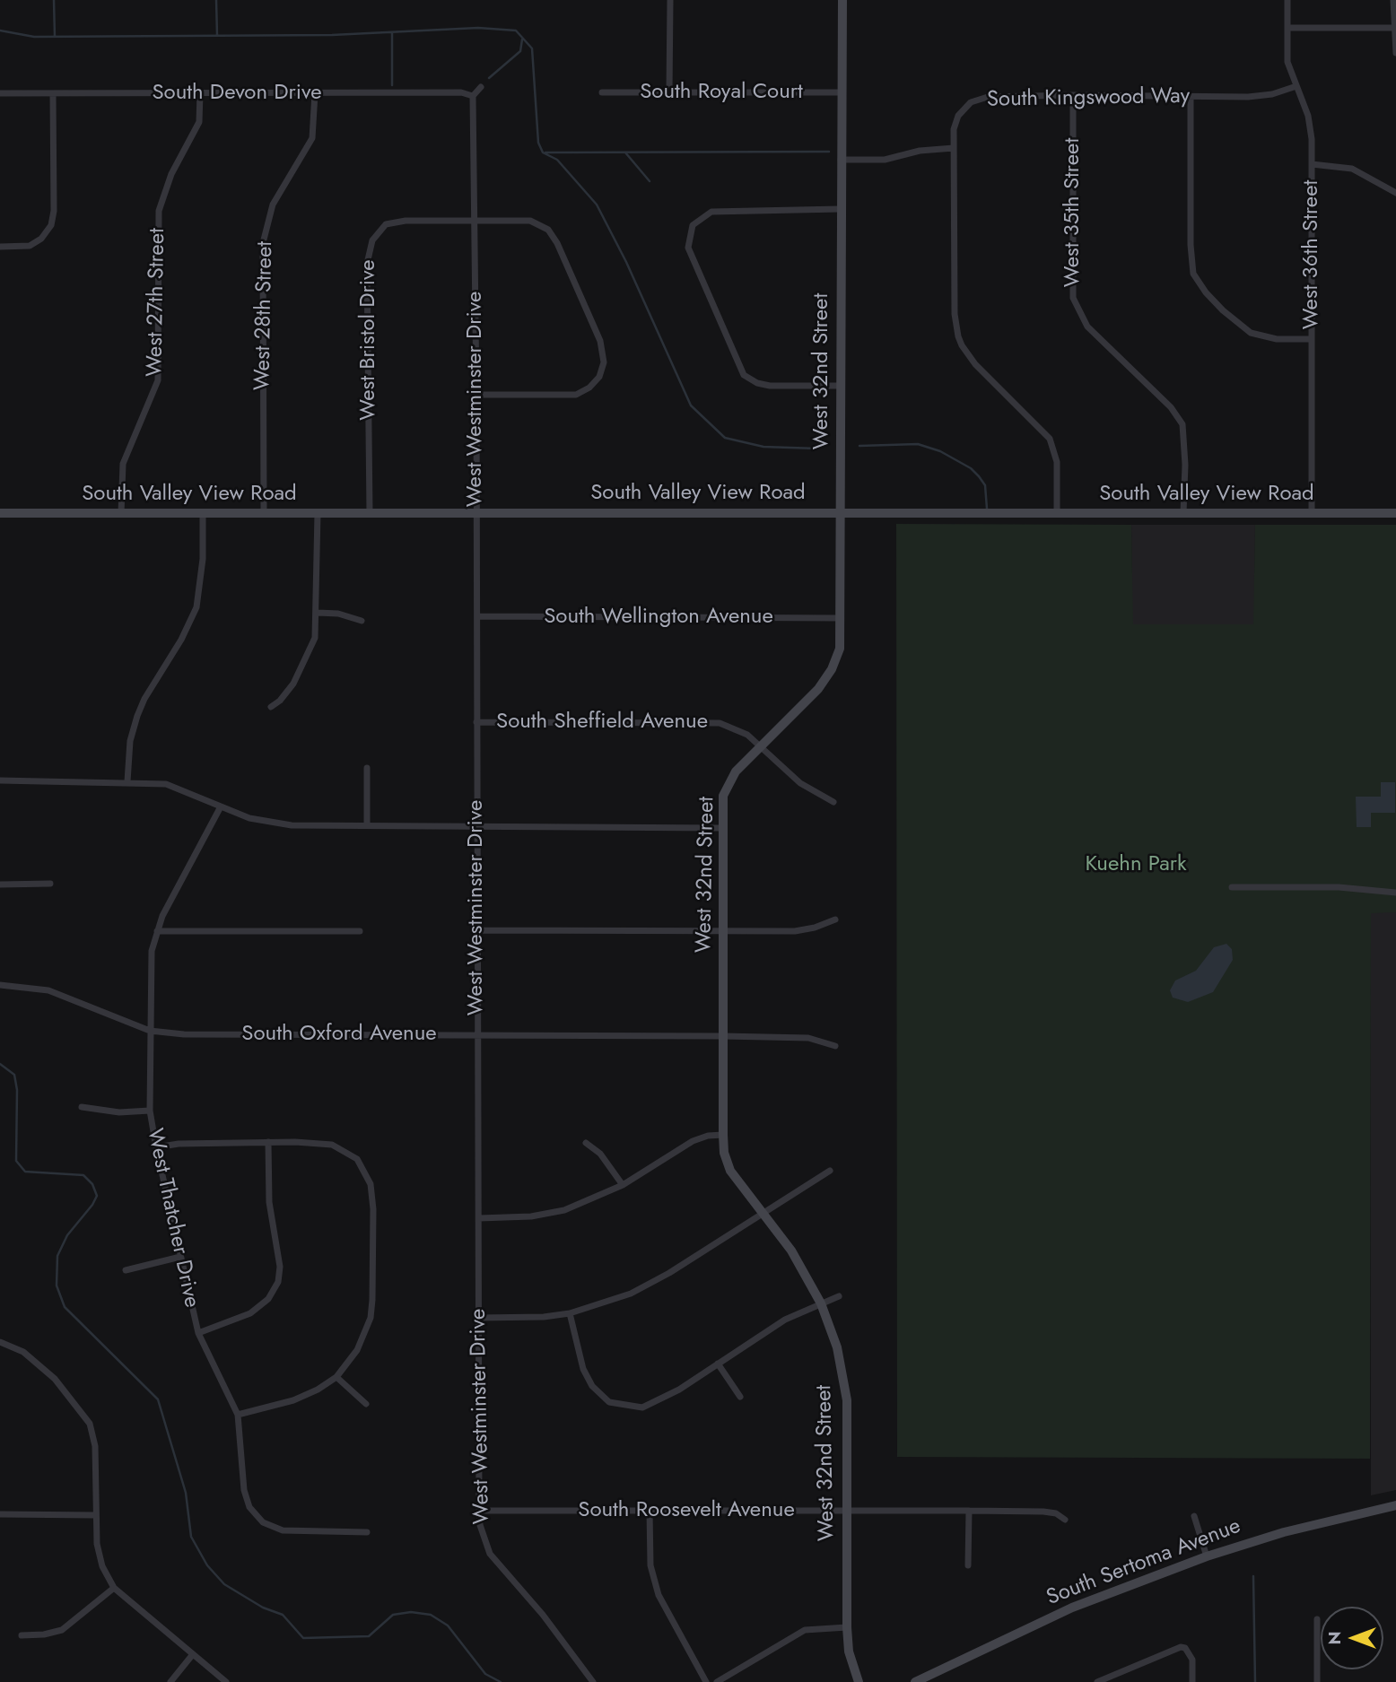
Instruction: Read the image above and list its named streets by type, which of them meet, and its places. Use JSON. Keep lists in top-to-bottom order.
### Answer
{
  "streets": {
    "street": [
      "South Royal Court",
      "South Devon Drive",
      "South Kingswood Way",
      "West 35th Street",
      "West 36th Street",
      "West 27th Street",
      "West 28th Street",
      "West Bristol Drive",
      "West 32nd Street",
      "West Westminster Drive",
      "South Valley View Road",
      "South Wellington Avenue",
      "South Sheffield Avenue",
      "South Oxford Avenue",
      "West Thatcher Drive",
      "South Roosevelt Avenue",
      "South Sertoma Avenue"
    ]
  },
  "crossings": [
    ["South Royal Court", "West 32nd Street"],
    ["South Devon Drive", "West 27th Street"],
    ["South Devon Drive", "West 28th Street"],
    ["South Devon Drive", "West Westminster Drive"],
    ["South Kingswood Way", "West 35th Street"],
    ["South Kingswood Way", "West 36th Street"],
    ["South Kingswood Way", "South Valley View Road"],
    ["West 35th Street", "South Valley View Road"],
    ["West 36th Street", "South Valley View Road"],
    ["West 27th Street", "South Valley View Road"],
    ["West 28th Street", "South Valley View Road"],
    ["West Bristol Drive", "West Westminster Drive"],
    ["West Bristol Drive", "South Valley View Road"],
    ["West 32nd Street", "South Valley View Road"],
    ["West 32nd Street", "South Wellington Avenue"],
    ["West 32nd Street", "South Sheffield Avenue"],
    ["West 32nd Street", "South Oxford Avenue"],
    ["West 32nd Street", "South Roosevelt Avenue"],
    ["West Westminster Drive", "South Valley View Road"],
    ["West Westminster Drive", "South Wellington Avenue"],
    ["West Westminster Drive", "South Sheffield Avenue"],
    ["West Westminster Drive", "South Oxford Avenue"],
    ["West Westminster Drive", "South Roosevelt Avenue"],
    ["South Oxford Avenue", "West Thatcher Drive"]
  ],
  "parks": ["Kuehn Park"],
  "north": "left"
}
